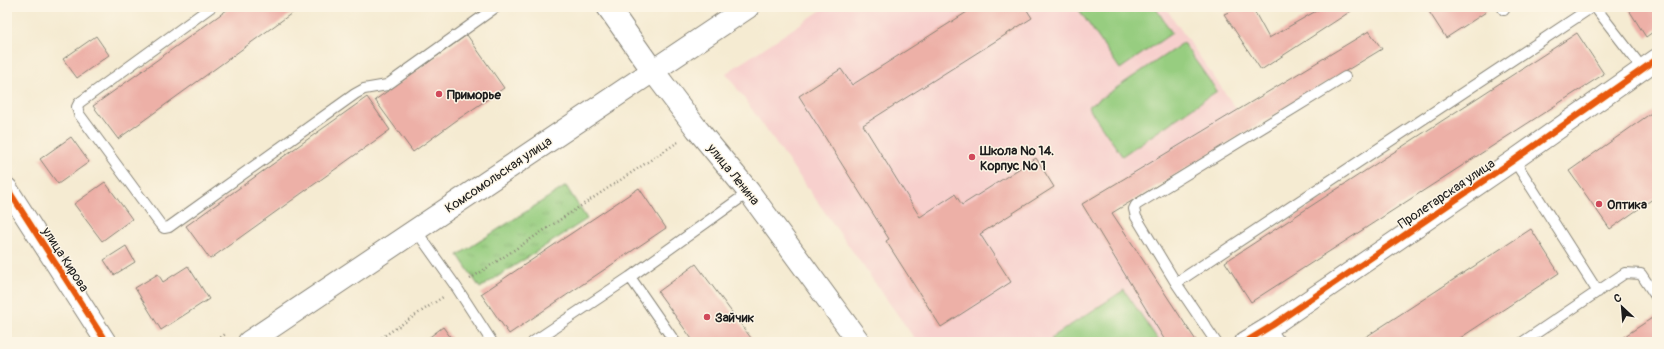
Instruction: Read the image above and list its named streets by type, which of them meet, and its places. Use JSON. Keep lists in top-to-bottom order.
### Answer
{
  "streets": {
    "main road": ["Комсомольская улица", "улица Ленина"],
    "street": ["Пролетарская улица", "улица Кирова"]
  },
  "crossings": [
    ["Комсомольская улица", "улица Ленина"]
  ],
  "places": [
    "Приморье",
    "Школа № 14. Корпус № 1",
    "Оптика",
    "Зайчик"
  ],
  "north": "top left"
}
